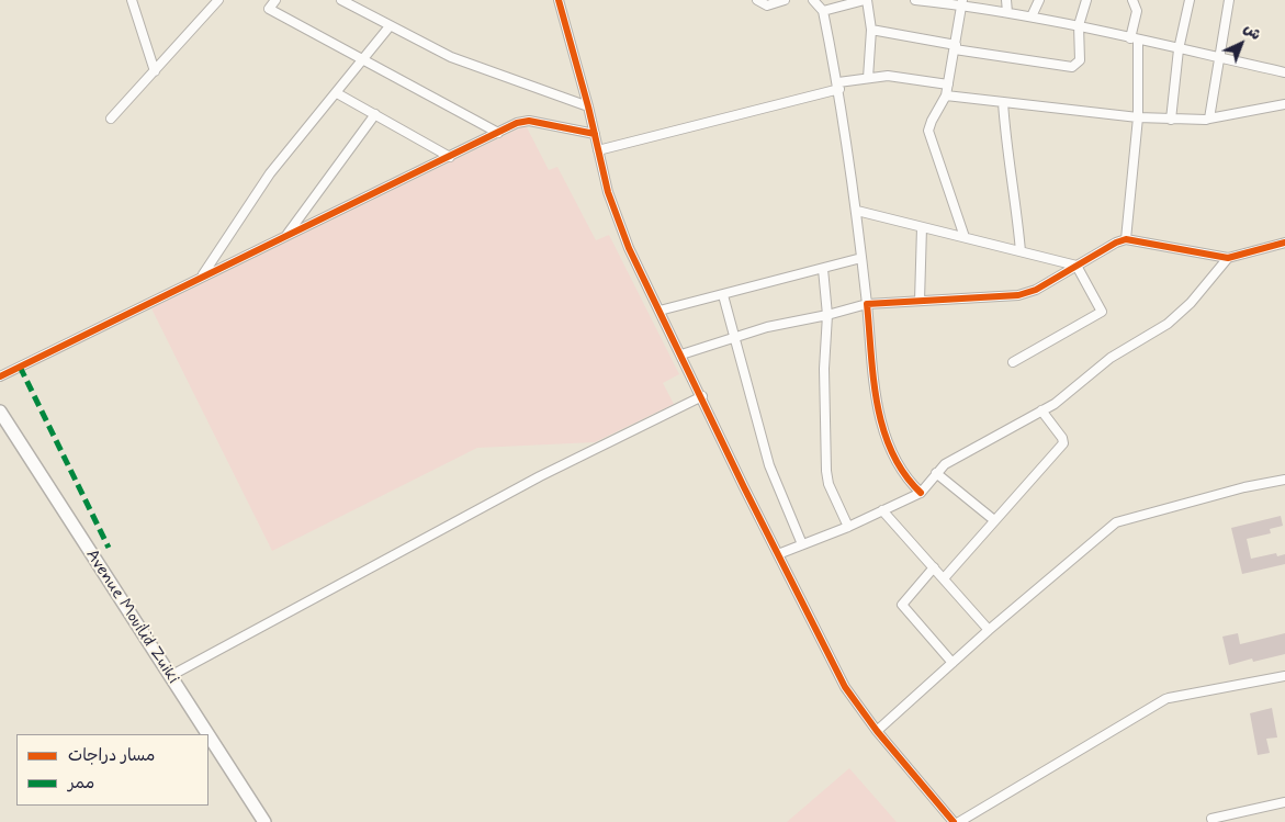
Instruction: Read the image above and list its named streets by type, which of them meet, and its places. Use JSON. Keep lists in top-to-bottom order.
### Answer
{
  "streets": {
    "main road": ["Avenue Mouilid Zuiki"]
  },
  "legend": ["مسار دراجات", "ممر"],
  "north": "top right"
}
